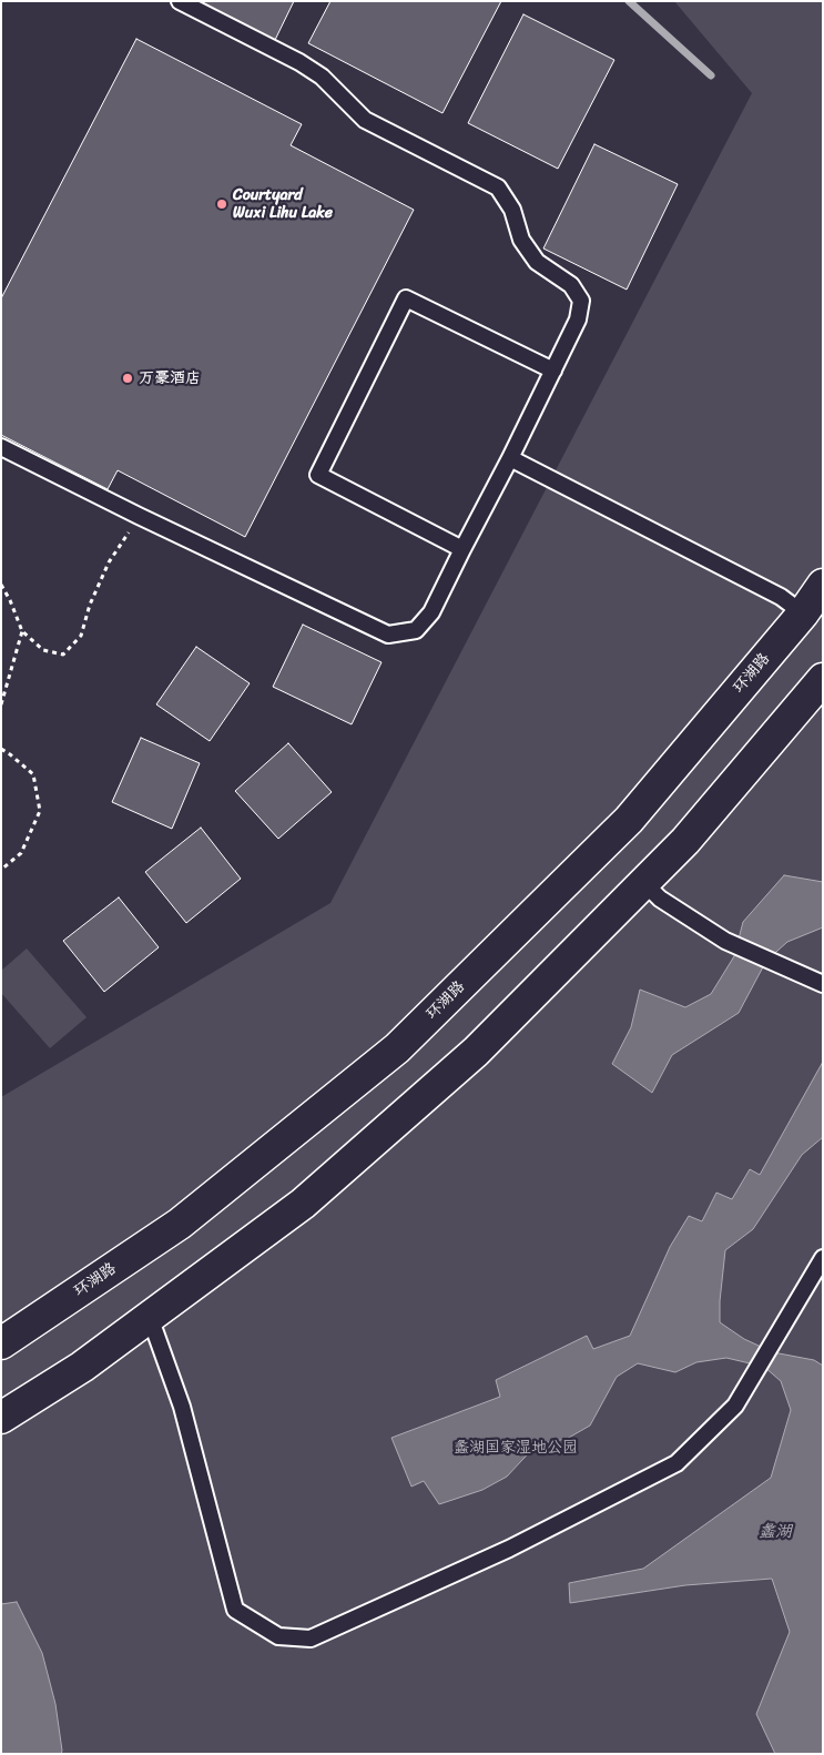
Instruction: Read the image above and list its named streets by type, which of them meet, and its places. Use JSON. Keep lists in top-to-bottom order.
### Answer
{
  "streets": {
    "main road": ["环湖路"]
  },
  "water": ["蠡湖"],
  "parks": ["蠡湖国家湿地公园"],
  "places": ["Courtyard Wuxi Lihu Lake", "万豪酒店"]
}
